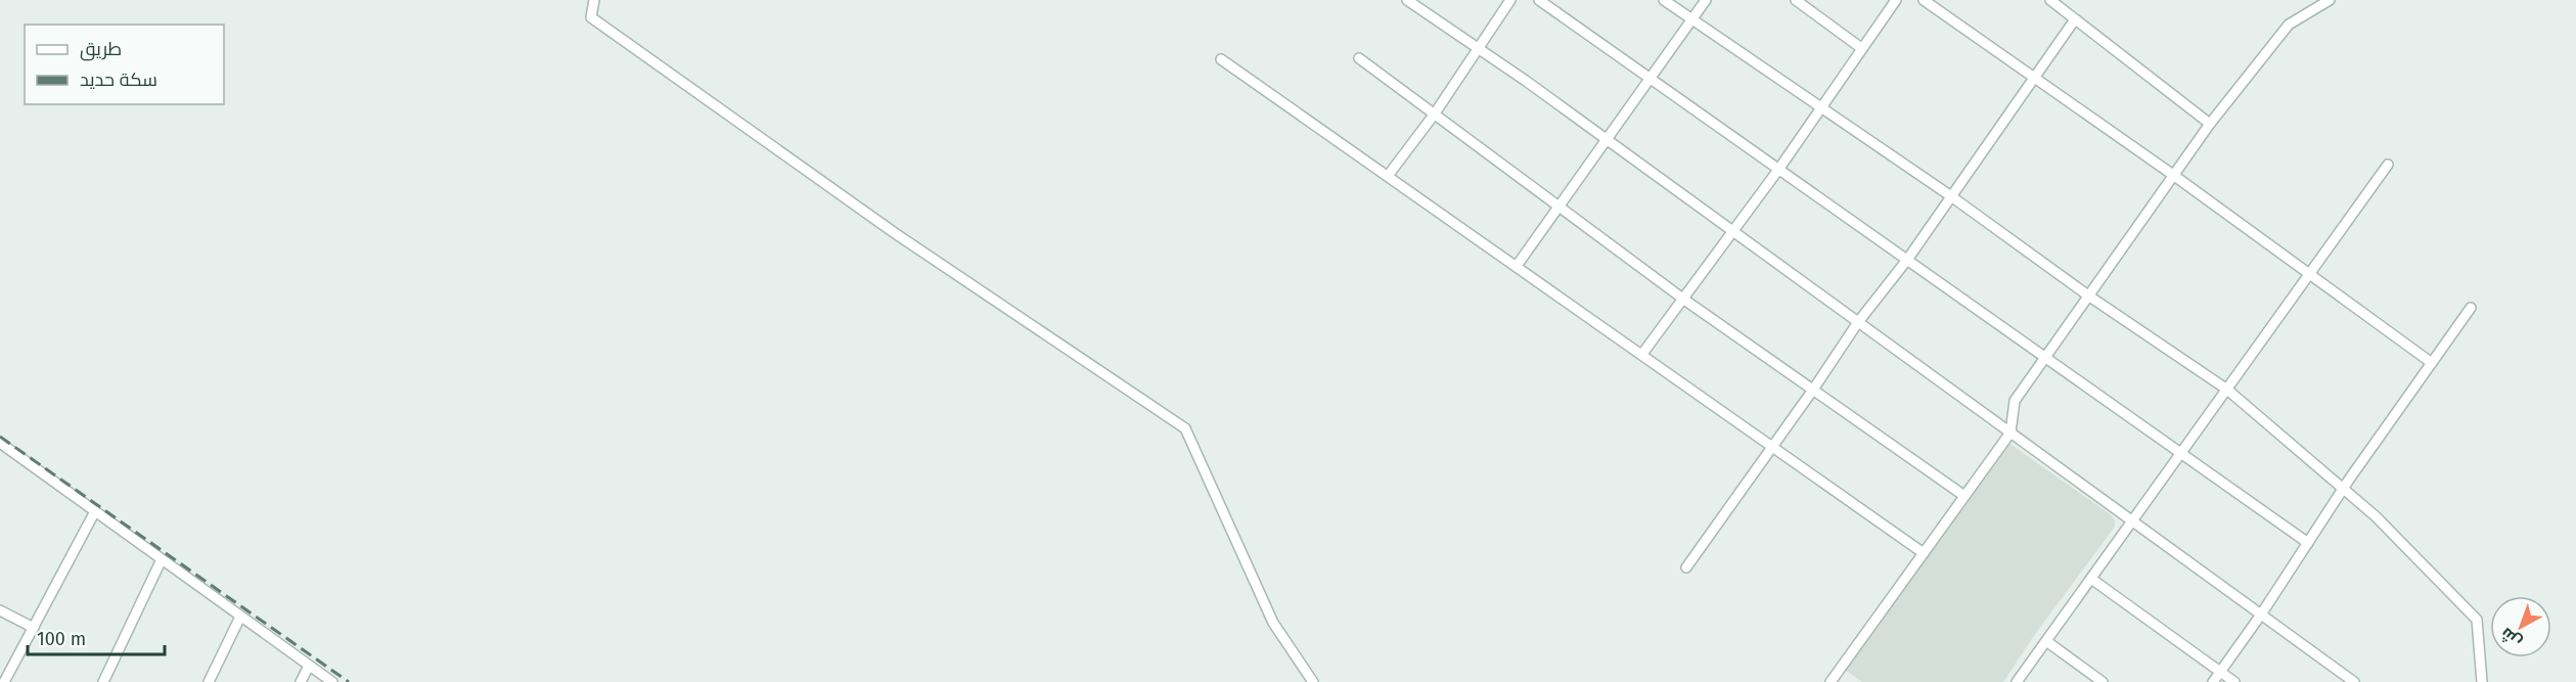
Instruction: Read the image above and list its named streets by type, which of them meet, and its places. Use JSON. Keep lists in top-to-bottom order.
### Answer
{
  "legend": ["طريق", "سكة حديد"],
  "scale_bar": "100 m",
  "north": "bottom left"
}
